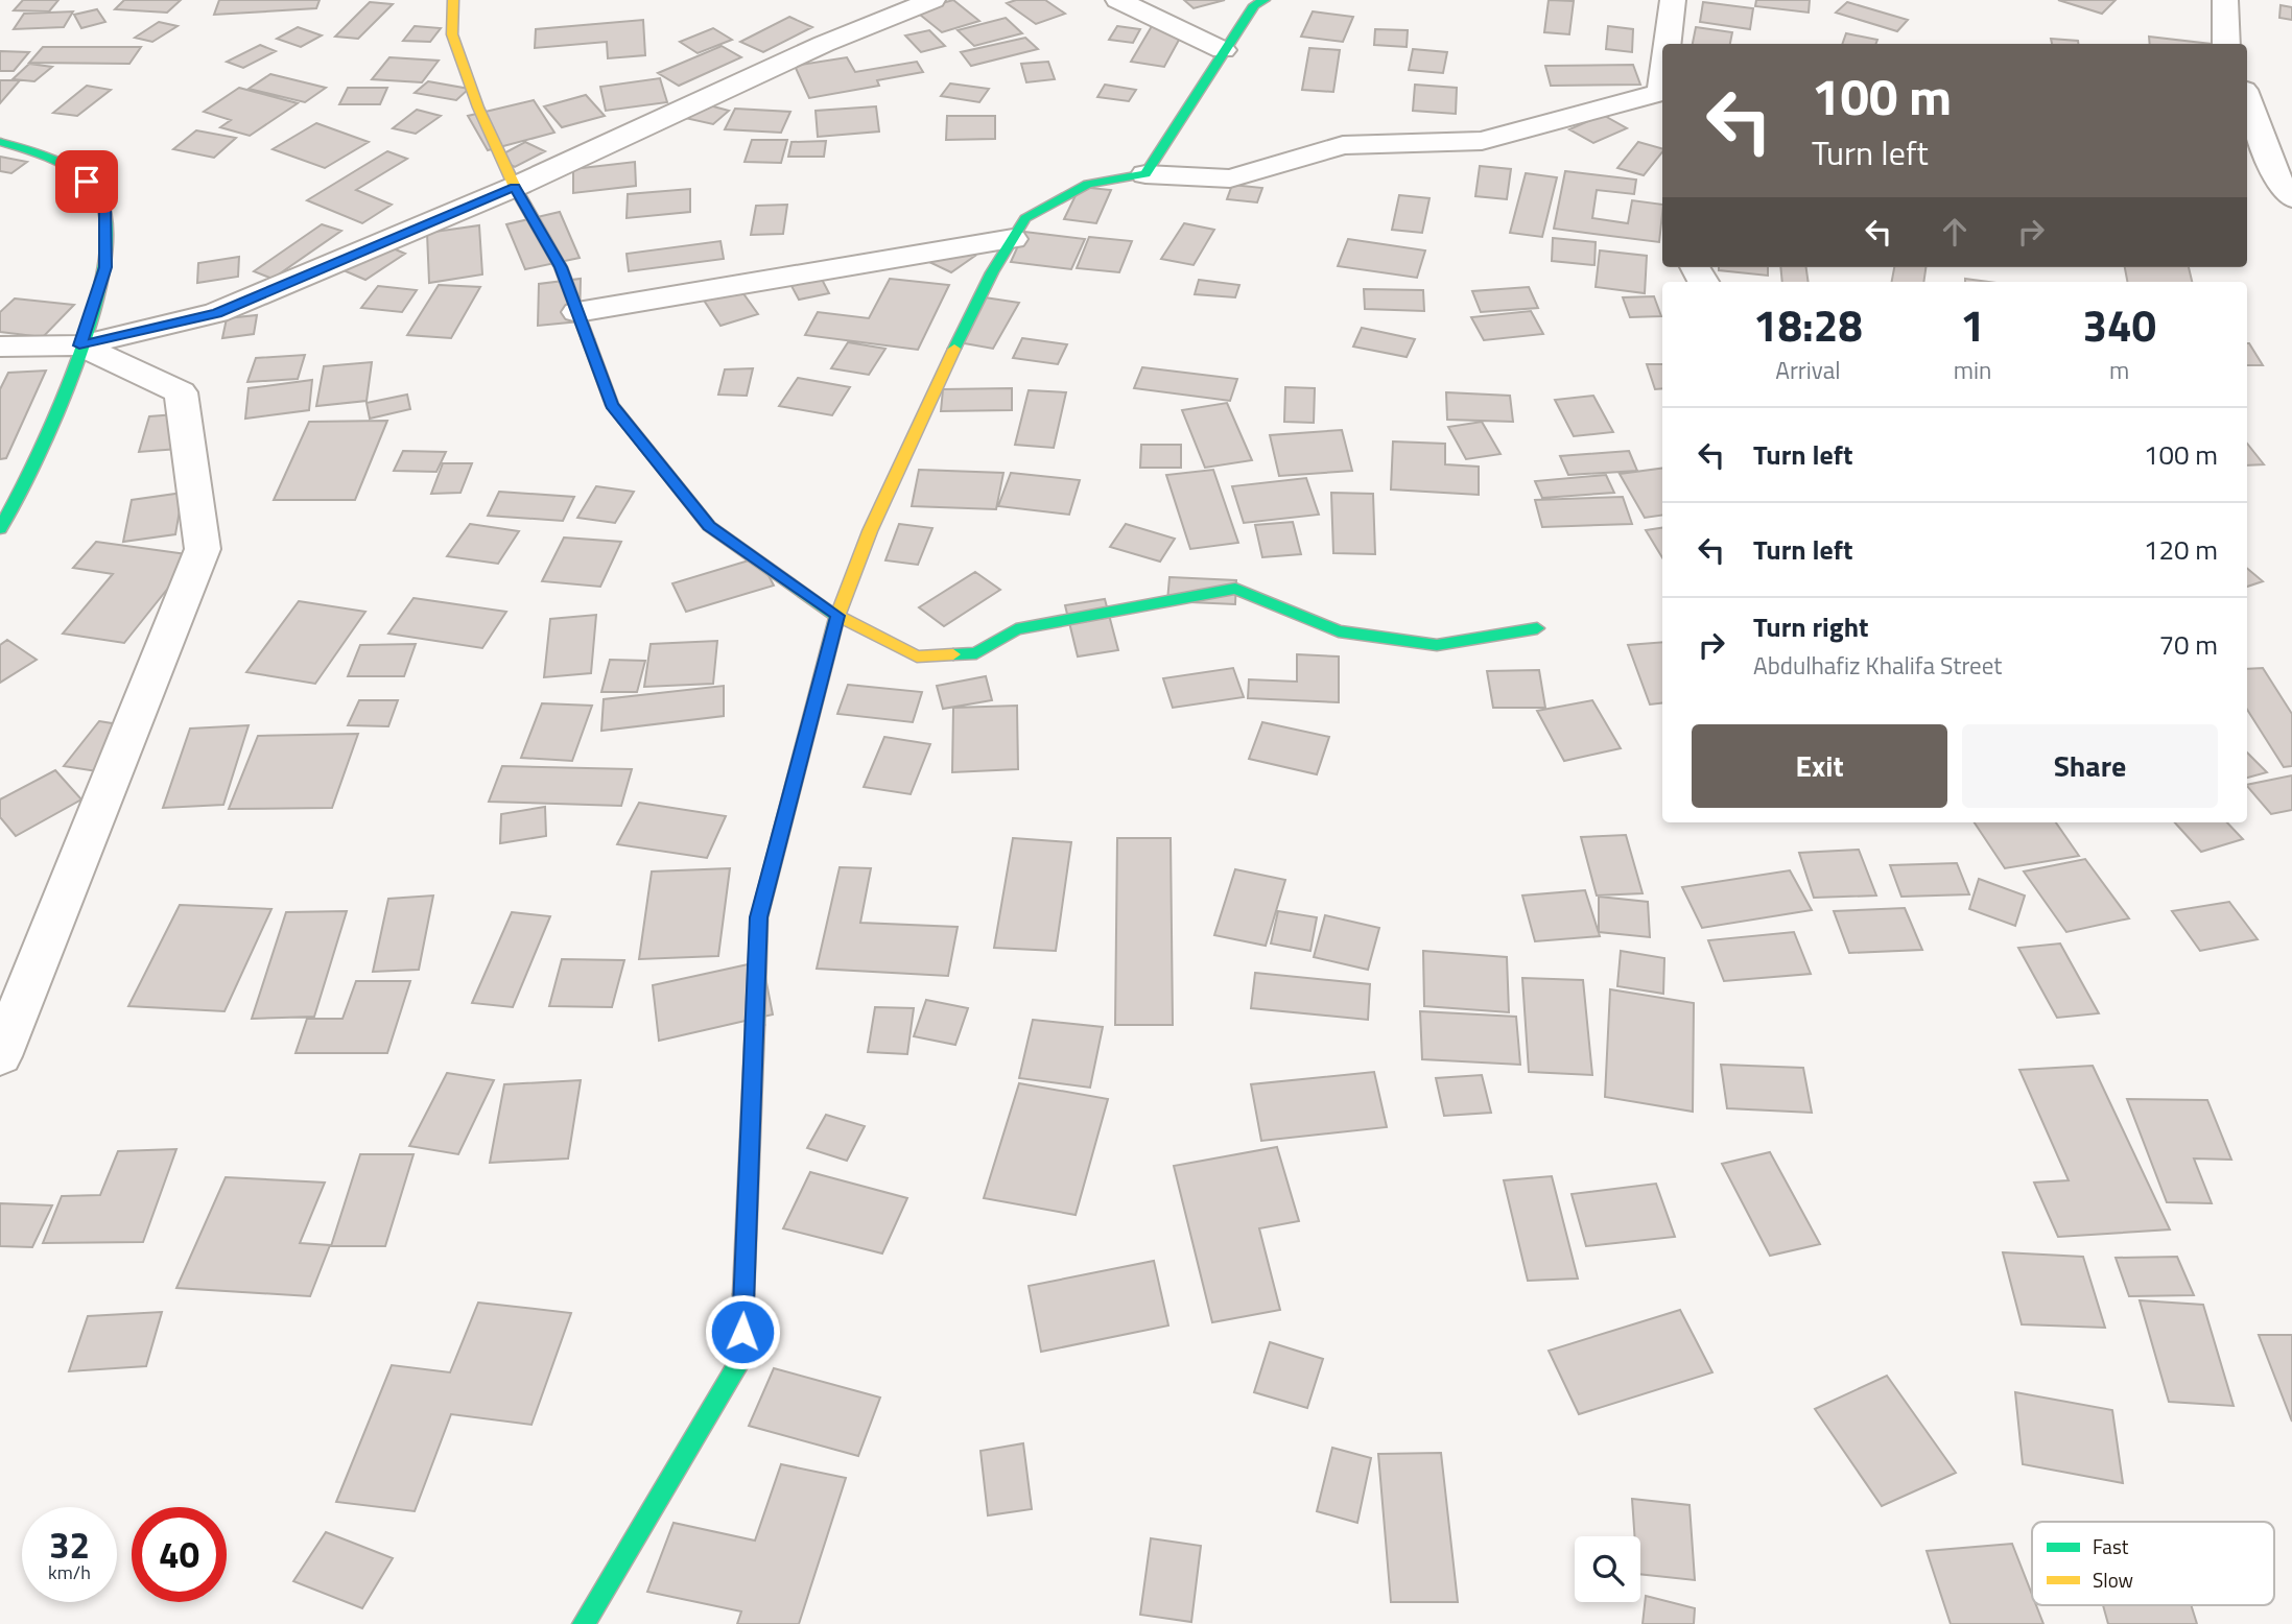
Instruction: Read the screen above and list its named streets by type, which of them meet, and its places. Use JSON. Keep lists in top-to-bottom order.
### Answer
{
  "legend": ["Fast", "Slow"],
  "page": {
    "turn": ["100 m", "Turn left"],
    "eta": [
      "18:28",
      "Arrival",
      "1",
      "min",
      "340",
      "m"
    ],
    "list": [
      {
        "name": "Turn left",
        "value": "100 m"
      },
      {
        "name": "Turn left",
        "value": "120 m"
      },
      {
        "name": "Turn right",
        "note": "Abdulhafiz Khalifa Street",
        "value": "70 m"
      }
    ],
    "buttons": ["Exit", "Share"],
    "speed": "32 km/h",
    "limit": "40"
  }
}
